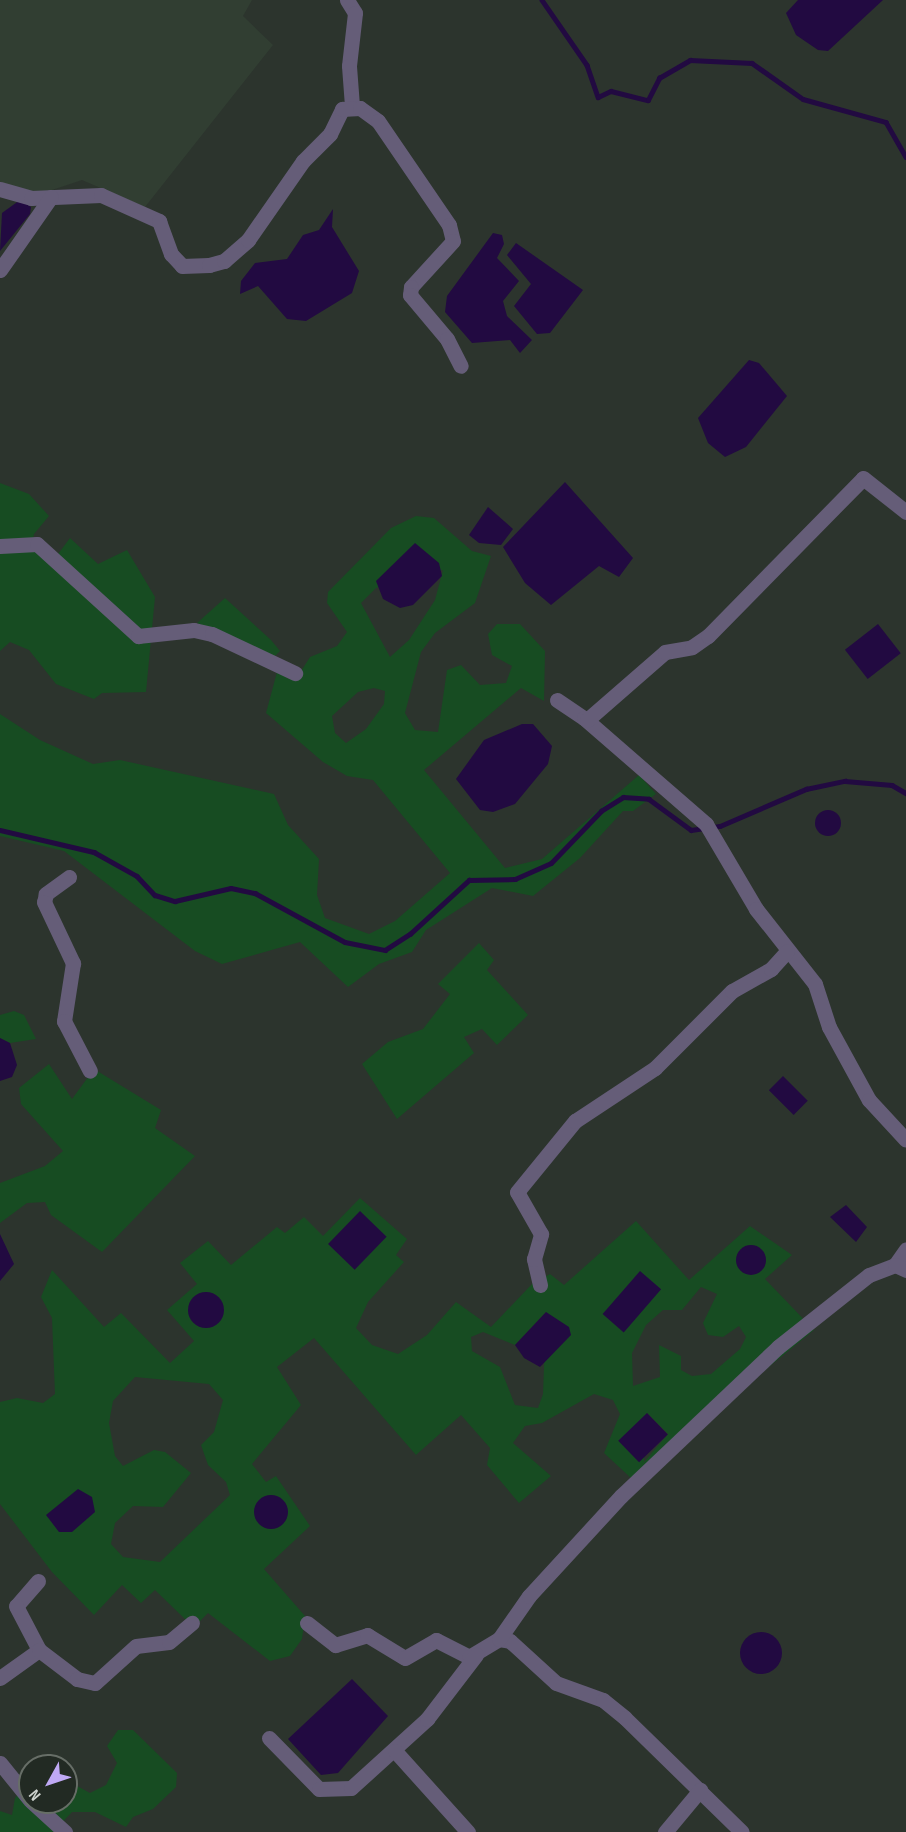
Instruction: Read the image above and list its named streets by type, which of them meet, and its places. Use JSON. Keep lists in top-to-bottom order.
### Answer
{
  "north": "bottom left"
}
